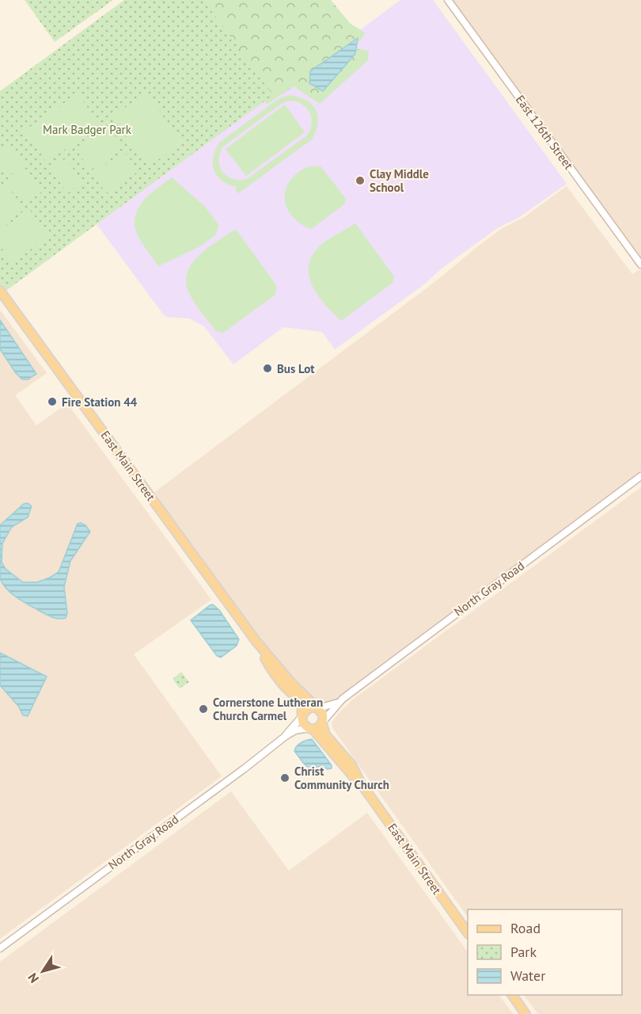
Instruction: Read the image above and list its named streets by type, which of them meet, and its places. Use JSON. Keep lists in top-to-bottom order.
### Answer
{
  "streets": {
    "main road": ["East Main Street"],
    "street": ["East 126th Street", "North Gray Road"]
  },
  "crossings": [
    ["East Main Street", "North Gray Road"]
  ],
  "parks": ["Mark Badger Park"],
  "places": [
    "Clay Middle School",
    "Bus Lot",
    "Fire Station 44",
    "Cornerstone Lutheran Church Carmel",
    "Christ Community Church"
  ],
  "legend": ["Road", "Park", "Water"],
  "north": "bottom left"
}
